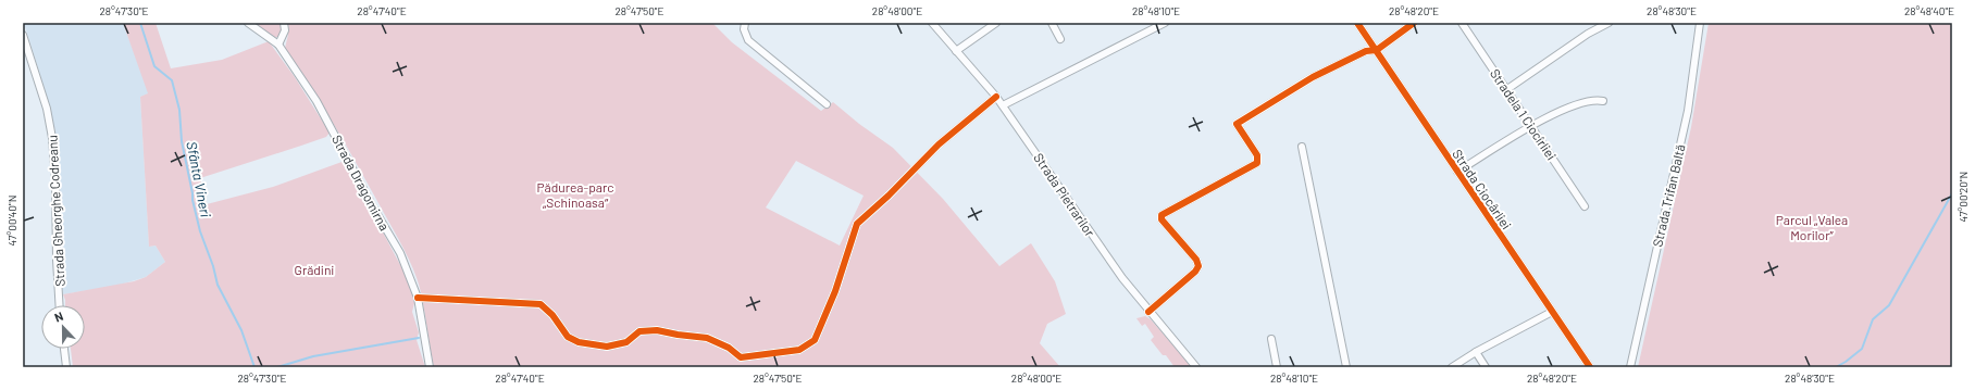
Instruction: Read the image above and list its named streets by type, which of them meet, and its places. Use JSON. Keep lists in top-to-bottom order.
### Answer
{
  "streets": {
    "street": [
      "Stradela 1 Ciocîrliei",
      "Strada Dragomirna",
      "Strada Ciocârliei",
      "Strada Pietrarilor",
      "Strada Trifan Baltă",
      "Strada Gheorghe Codreanu"
    ]
  },
  "water": ["Sfânta Vineri"],
  "parks": ["Pădurea-parc „Schinoasa“", "Parcul „Valea Morilor”", "Grădini"],
  "north": "top",
  "coordinates": [
    "28°47'30\"E",
    "28°47'40\"E",
    "28°47'50\"E",
    "28°48'00\"E",
    "28°48'10\"E",
    "28°48'20\"E",
    "28°48'30\"E",
    "28°48'40\"E",
    "47°00'20\"N",
    "47°00'40\"N"
  ]
}
